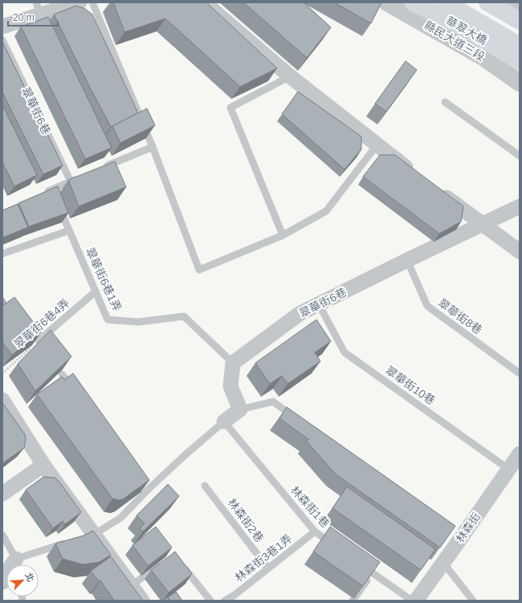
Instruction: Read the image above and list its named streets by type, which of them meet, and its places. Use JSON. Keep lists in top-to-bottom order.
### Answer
{
  "streets": {
    "highway": ["華翠大橋"],
    "street": ["縣民大道三段", "翠華街6巷", "林森街"],
    "lane": [
      "翠華街6巷1弄",
      "翠華街8巷",
      "翠華街6巷4弄",
      "翠華街10巷",
      "林森街1巷",
      "林森街2巷",
      "林森街3巷1弄"
    ]
  },
  "crossings": [
    ["翠華街6巷", "翠華街6巷1弄"],
    ["翠華街6巷", "翠華街8巷"],
    ["翠華街6巷", "翠華街10巷"],
    ["翠華街6巷1弄", "翠華街6巷4弄"],
    ["翠華街10巷", "林森街"],
    ["林森街1巷", "林森街3巷1弄"],
    ["林森街2巷", "林森街3巷1弄"]
  ],
  "scale_bar": "20 m",
  "north": "top right"
}
